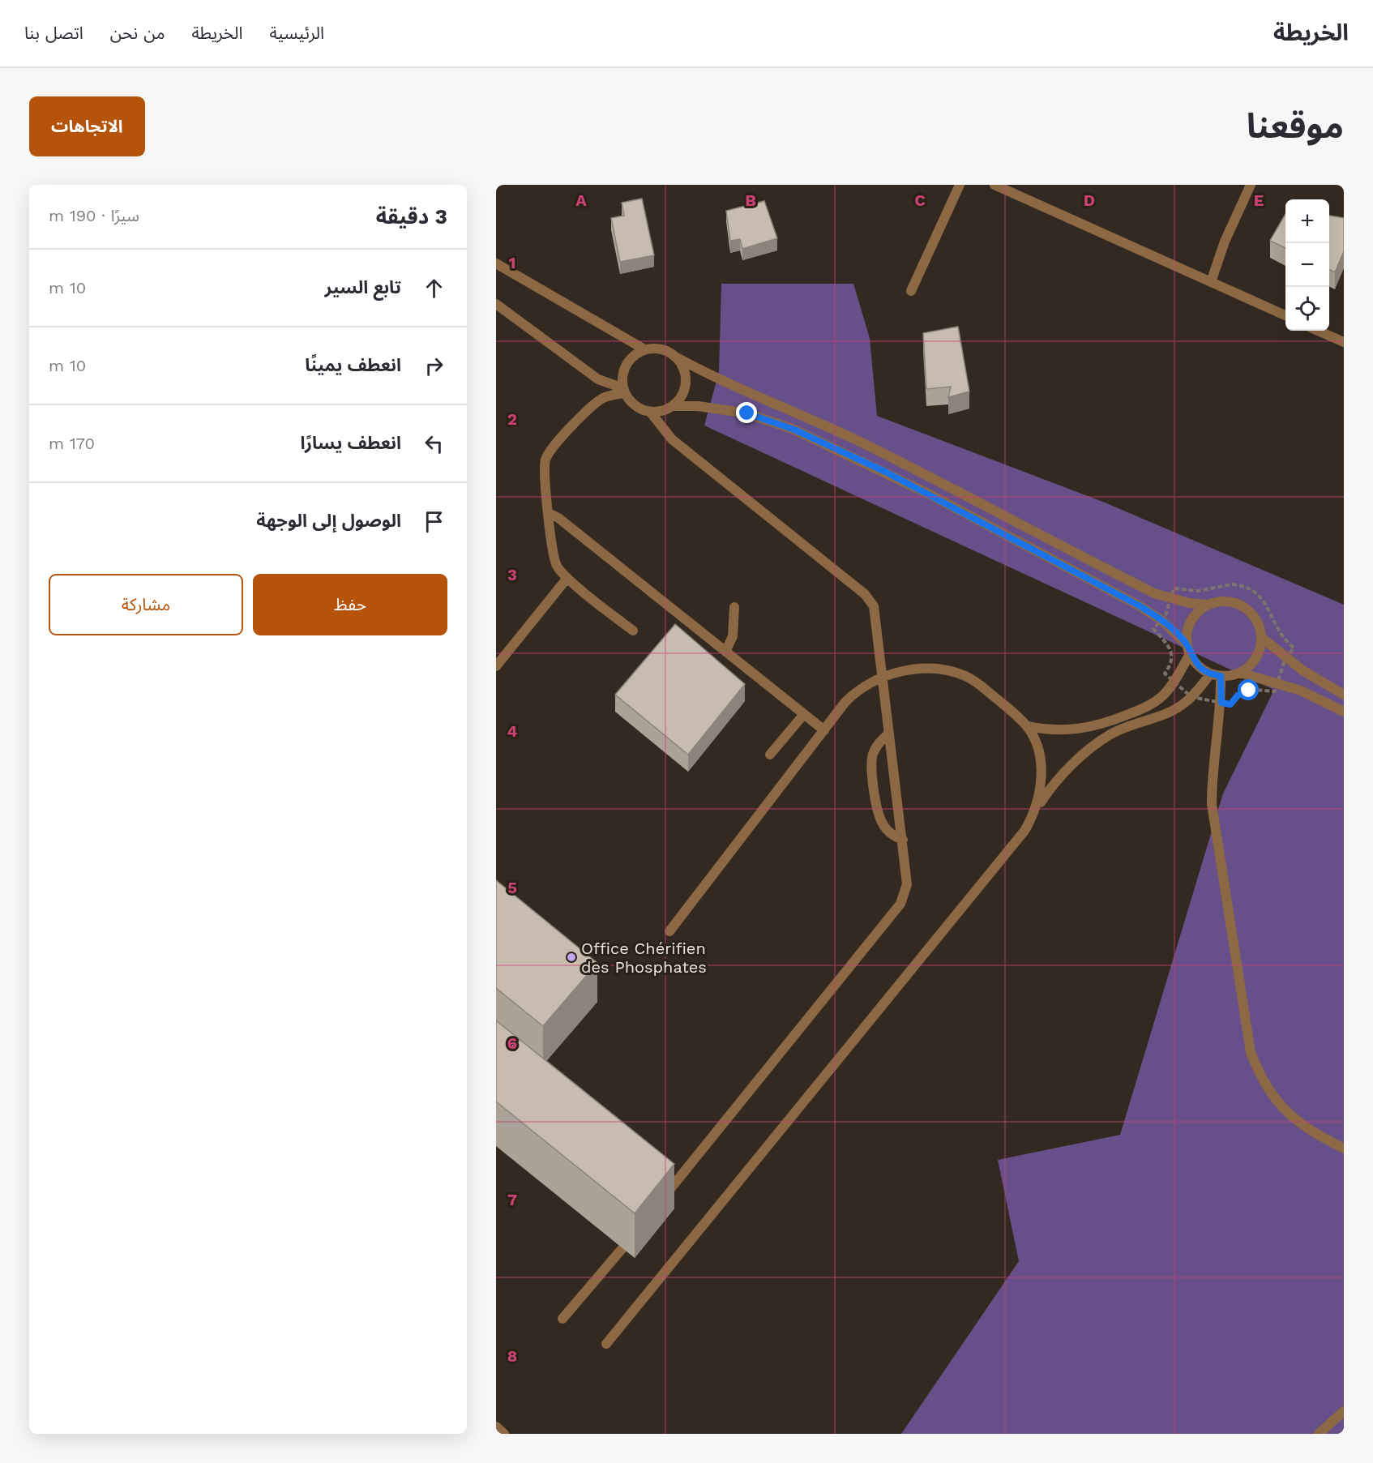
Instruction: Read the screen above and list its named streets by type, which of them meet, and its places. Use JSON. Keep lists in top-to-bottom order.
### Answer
{
  "places": ["Office Chérifien des Phosphates"],
  "page": {
    "header": "الخريطة",
    "nav": [
      "الرئيسية",
      "الخريطة",
      "من نحن",
      "اتصل بنا"
    ],
    "title": "موقعنا",
    "buttons": [
      "الاتجاهات",
      ["حفظ", "مشاركة"]
    ],
    "heading": ["3 دقيقة", "سيرًا · 190 m"],
    "map_buttons": ["+", "−"],
    "list": [
      ["تابع السير", "10 m"],
      ["انعطف يمينًا", "10 m"],
      ["انعطف يسارًا", "170 m"],
      "الوصول إلى الوجهة"
    ]
  },
  "grid": {
    "columns": [
      "A",
      "B",
      "C",
      "D",
      "E"
    ],
    "rows": [
      "1",
      "2",
      "3",
      "4",
      "5",
      "6",
      "7",
      "8"
    ]
  }
}
